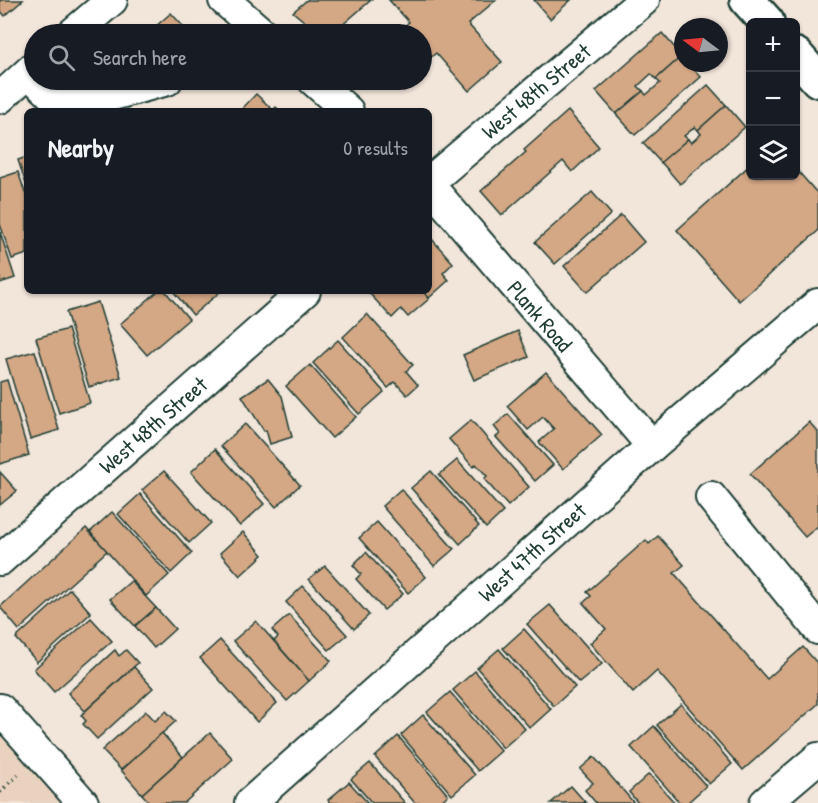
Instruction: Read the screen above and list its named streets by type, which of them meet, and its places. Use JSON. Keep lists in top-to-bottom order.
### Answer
{
  "streets": {
    "street": ["West 48th Street", "Plank Road", "West 47th Street"]
  },
  "crossings": [
    ["Plank Road", "West 47th Street"]
  ],
  "north": "left",
  "page": {
    "map_buttons": ["+", "−"],
    "search": "Search here",
    "heading": ["Nearby", "0 results"]
  }
}
